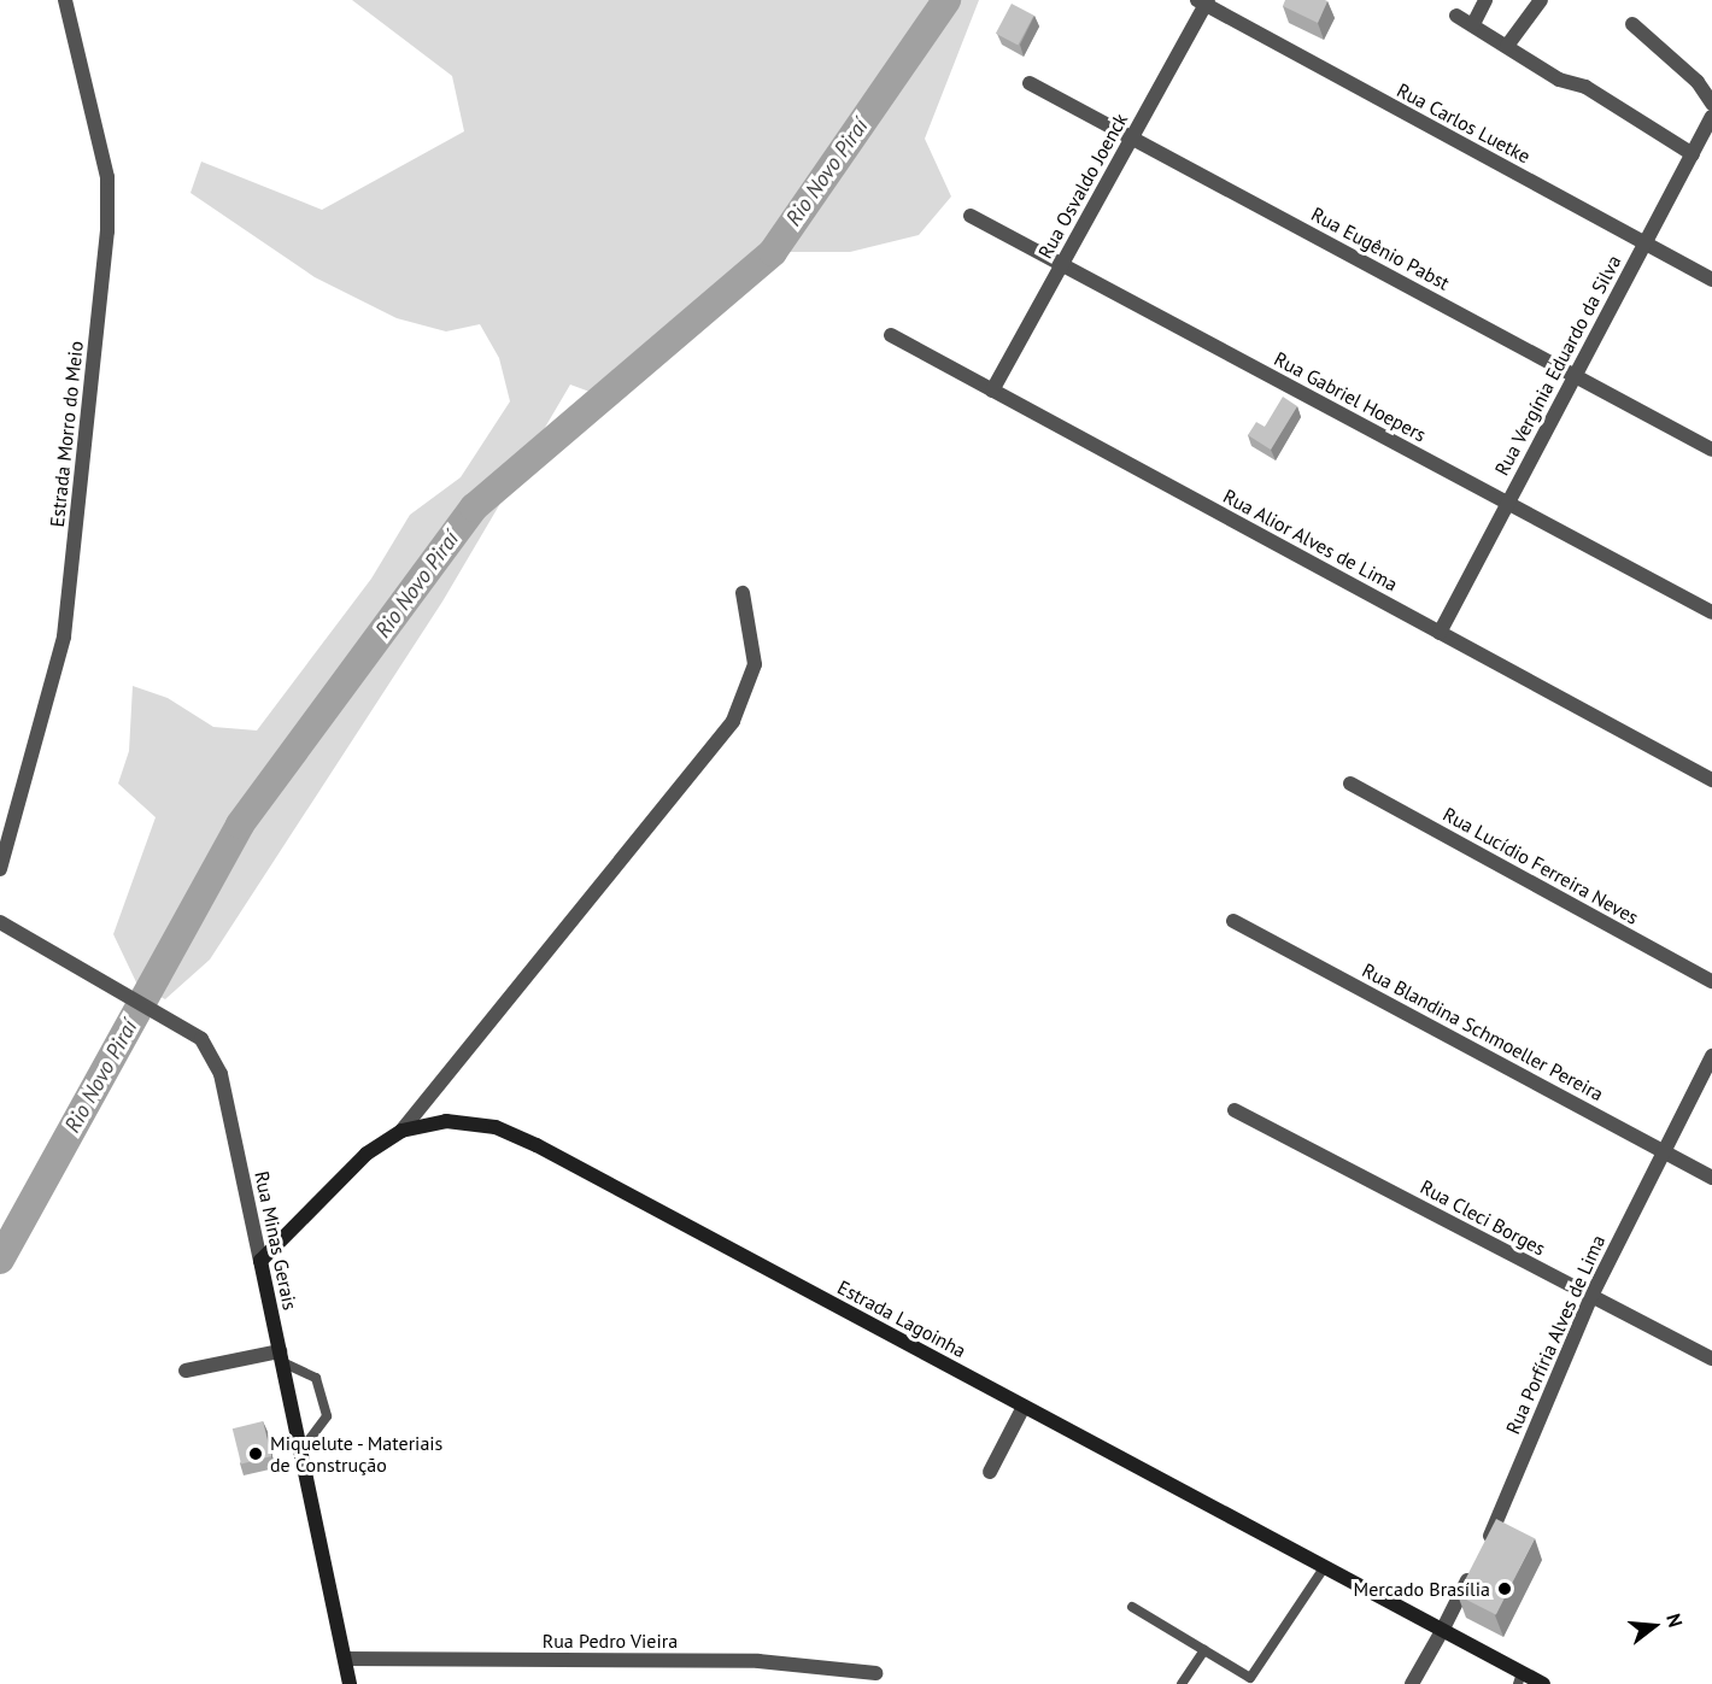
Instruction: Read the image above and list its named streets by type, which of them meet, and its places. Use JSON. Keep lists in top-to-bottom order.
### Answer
{
  "streets": {
    "main road": ["Rua Minas Gerais", "Estrada Lagoinha"],
    "street": [
      "Rua Carlos Luetke",
      "Rua Osvaldo Joenck",
      "Rua Eugênio Pabst",
      "Rua Vergínia Eduardo da Silva",
      "Rua Gabriel Hoepers",
      "Estrada Morro do Meio",
      "Rua Alior Alves de Lima",
      "Rua Lucídio Ferreira Neves",
      "Rua Blandina Schmoeller Pereira",
      "Rua Cleci Borges",
      "Rua Porfíria Alves de Lima",
      "Rua Pedro Vieira"
    ]
  },
  "crossings": [
    ["Rua Carlos Luetke", "Rua Osvaldo Joenck"],
    ["Rua Carlos Luetke", "Rua Vergínia Eduardo da Silva"],
    ["Rua Osvaldo Joenck", "Rua Eugênio Pabst"],
    ["Rua Osvaldo Joenck", "Rua Gabriel Hoepers"],
    ["Rua Osvaldo Joenck", "Rua Alior Alves de Lima"],
    ["Rua Eugênio Pabst", "Rua Vergínia Eduardo da Silva"],
    ["Rua Vergínia Eduardo da Silva", "Rua Gabriel Hoepers"],
    ["Rua Vergínia Eduardo da Silva", "Rua Alior Alves de Lima"],
    ["Rua Blandina Schmoeller Pereira", "Rua Porfíria Alves de Lima"],
    ["Rua Cleci Borges", "Rua Porfíria Alves de Lima"],
    ["Rua Minas Gerais", "Estrada Lagoinha"],
    ["Rua Minas Gerais", "Rua Pedro Vieira"]
  ],
  "water": ["Rio Novo Piraí"],
  "places": ["Miquelute - Materiais de Construção", "Mercado Brasília"],
  "north": "right"
}
